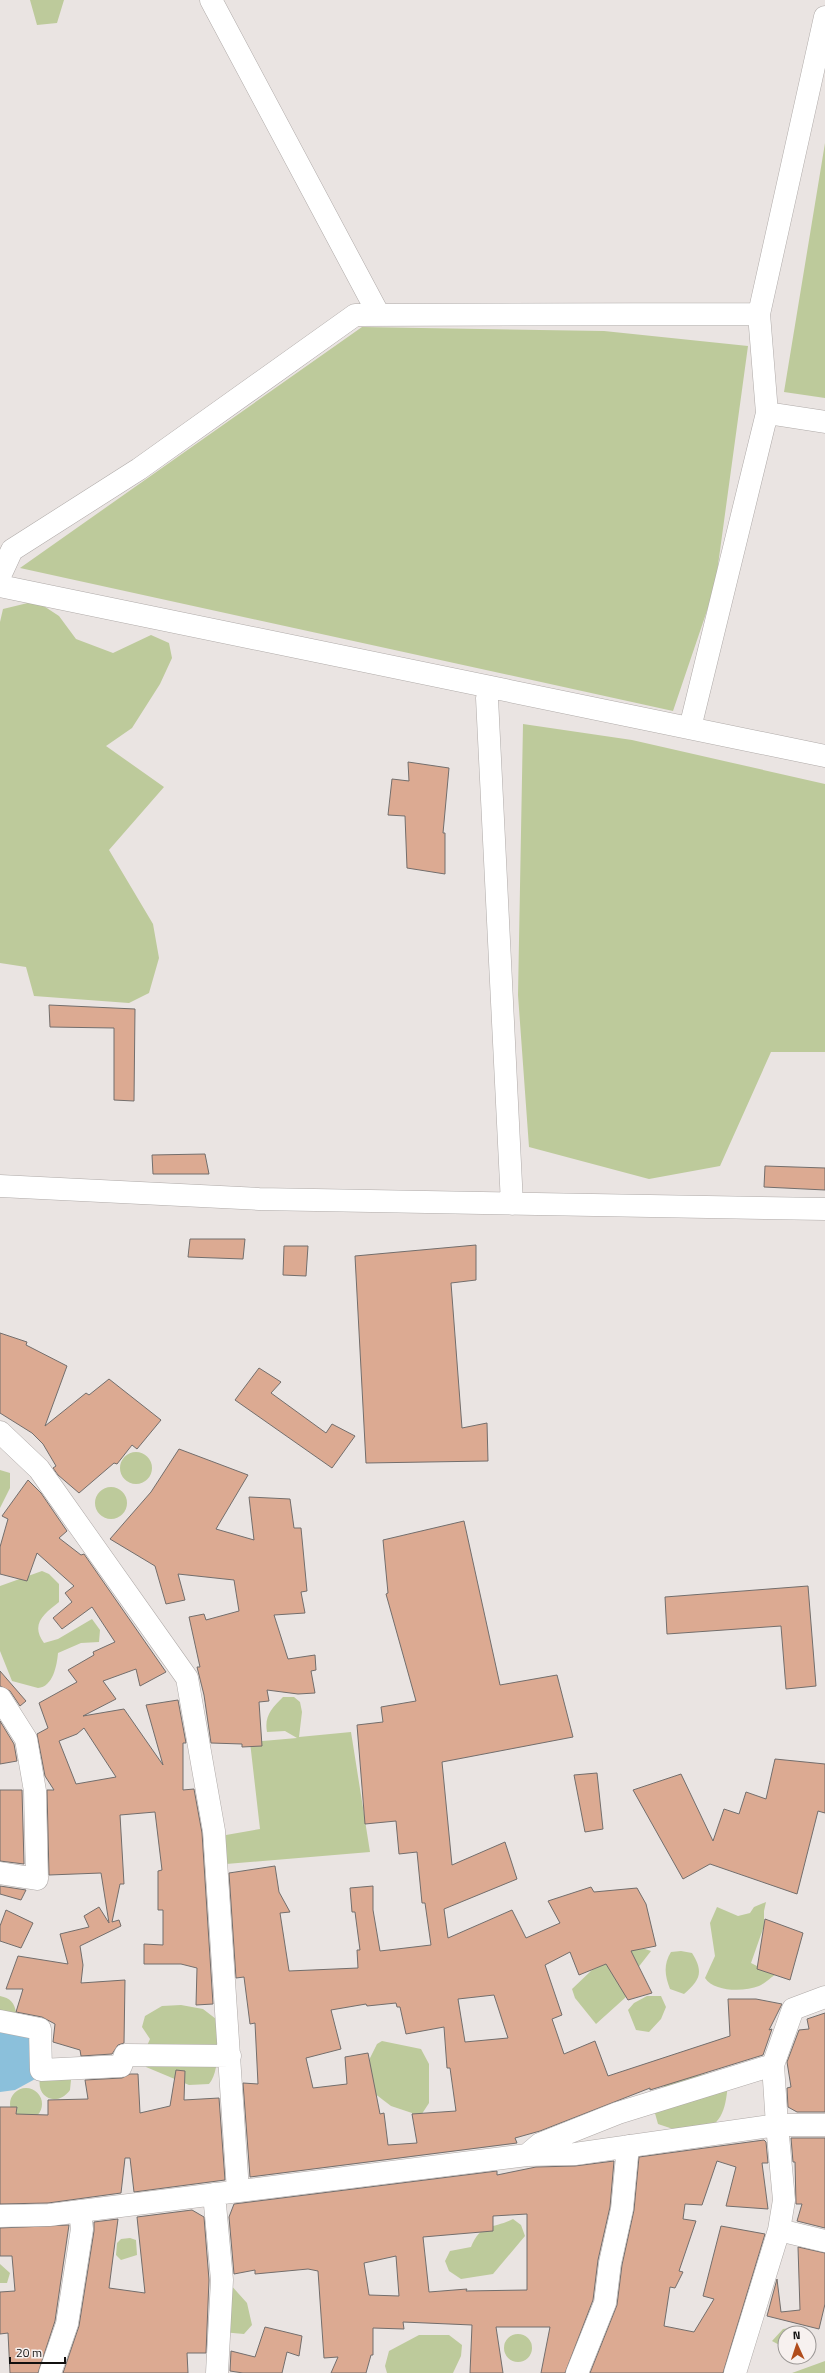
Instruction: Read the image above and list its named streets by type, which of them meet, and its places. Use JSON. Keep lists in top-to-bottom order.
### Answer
{
  "scale_bar": "20 m",
  "north": "top"
}
